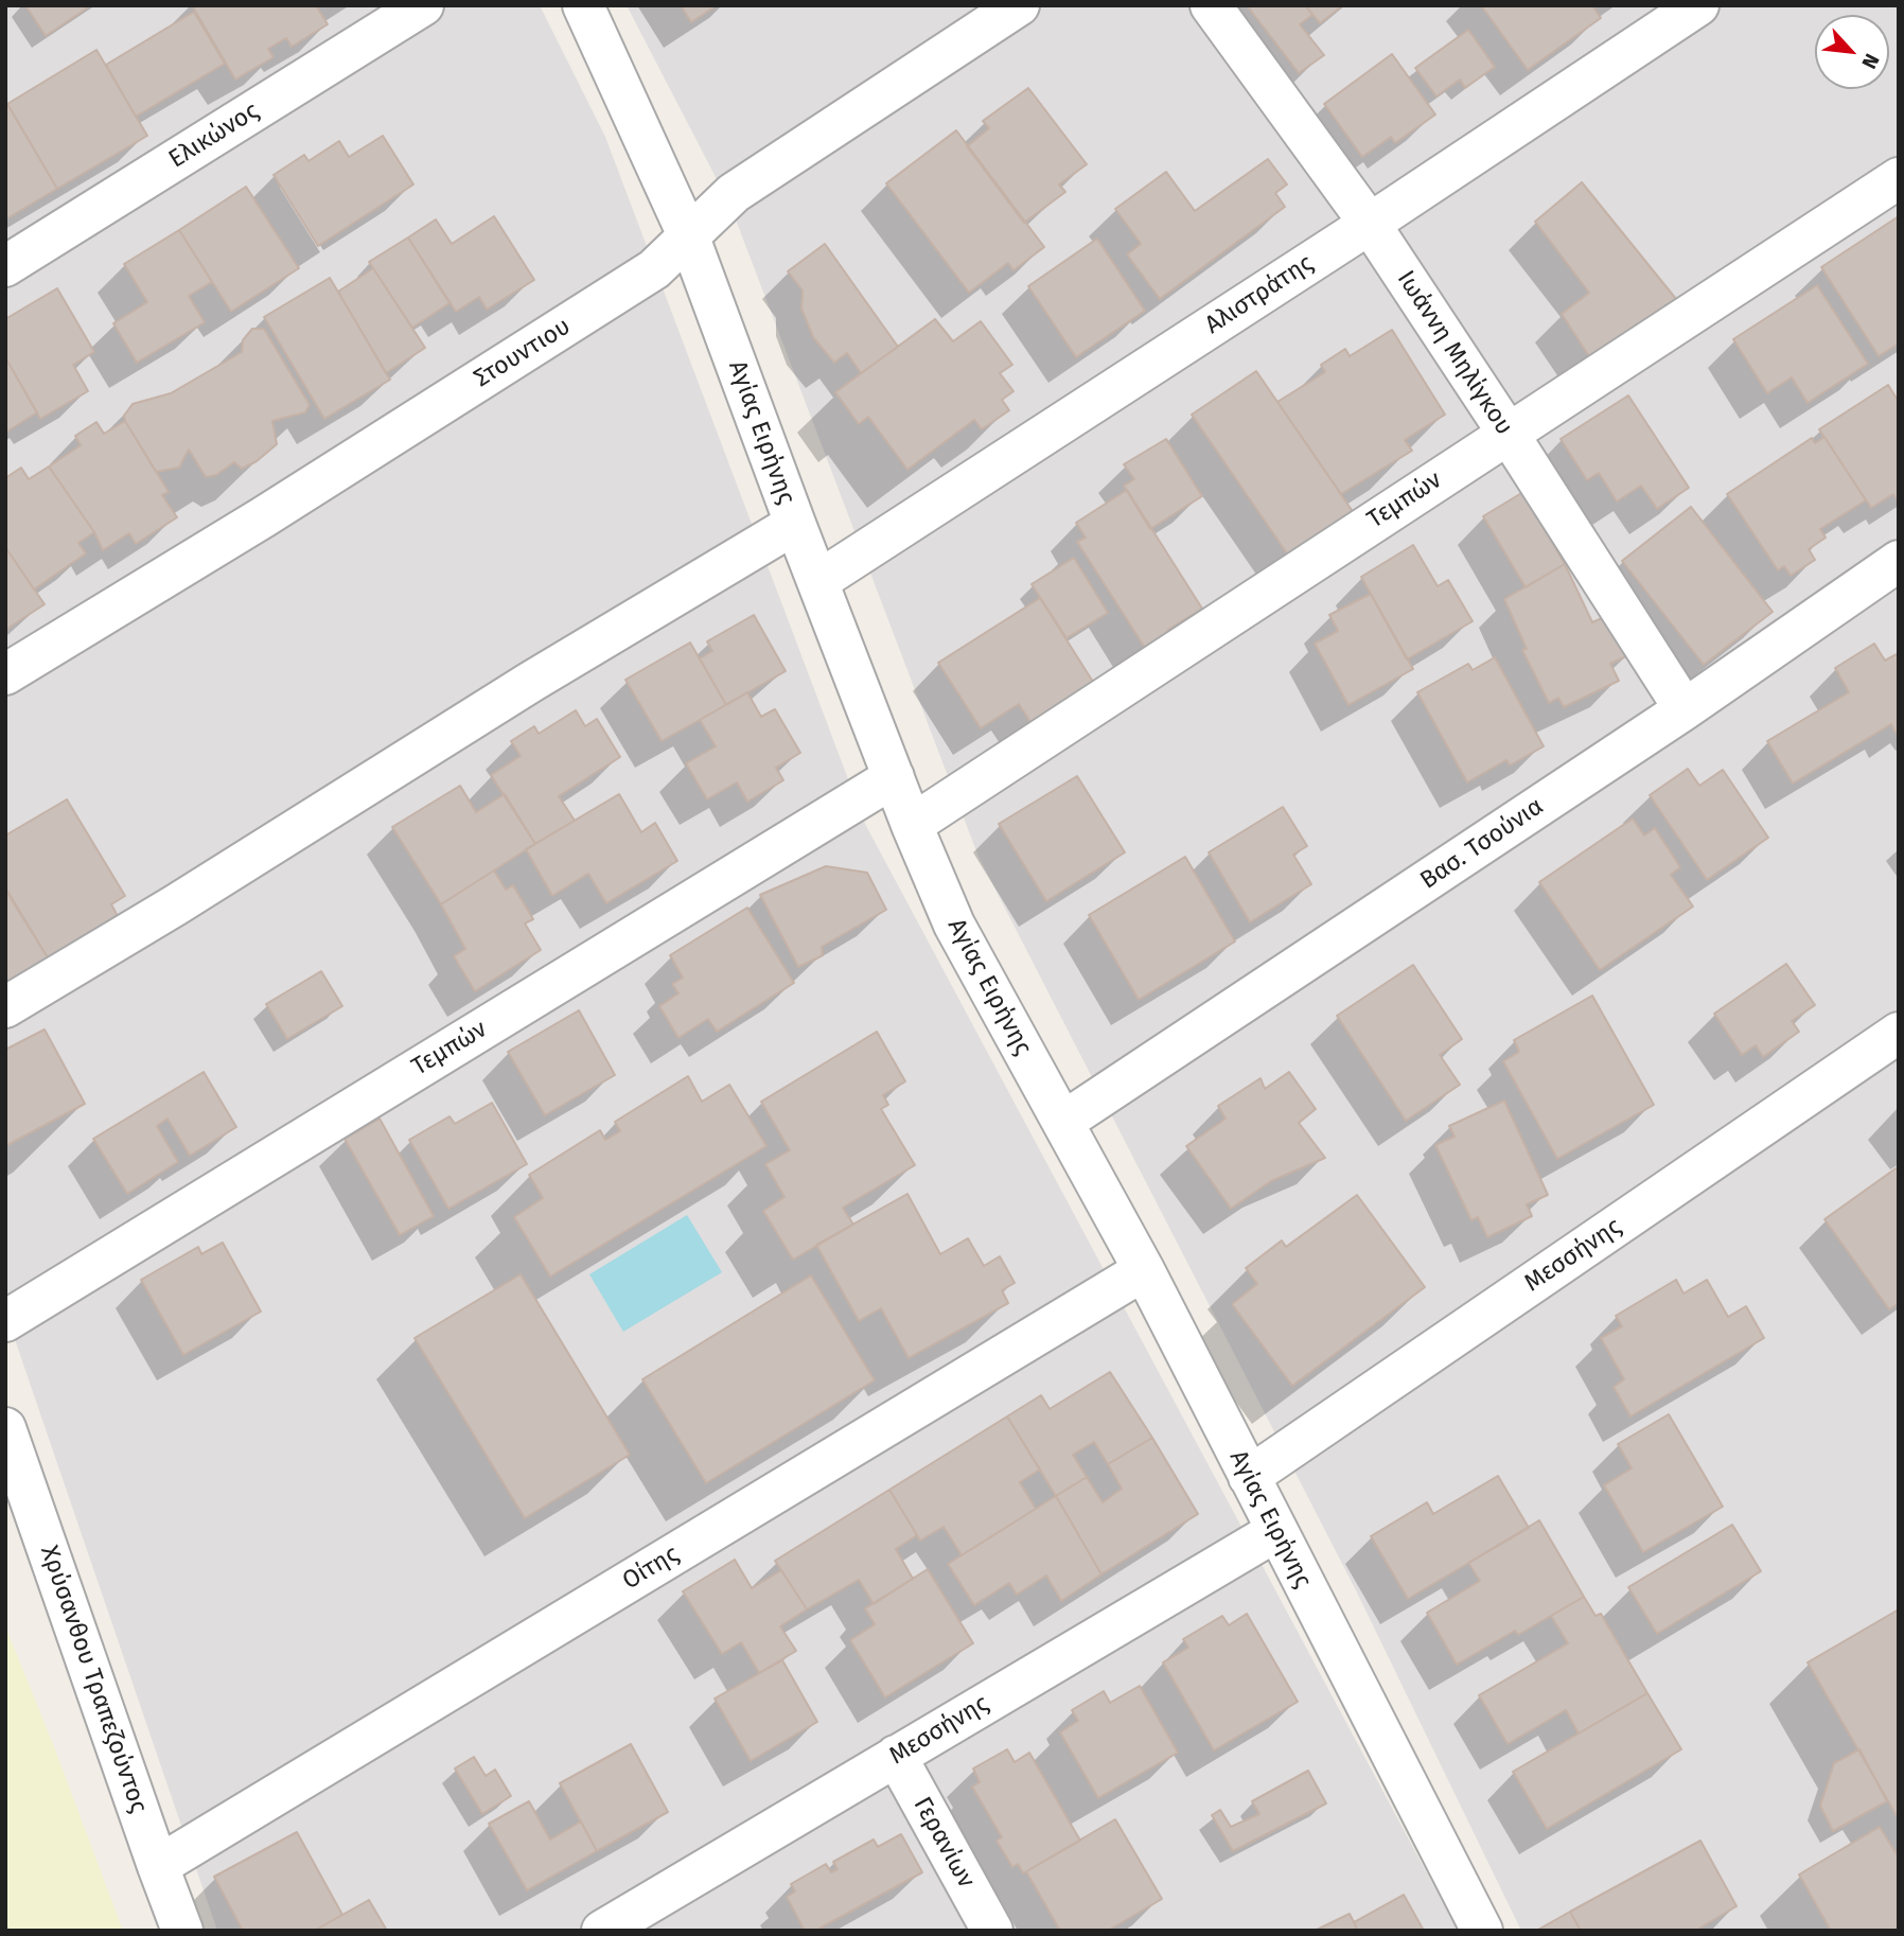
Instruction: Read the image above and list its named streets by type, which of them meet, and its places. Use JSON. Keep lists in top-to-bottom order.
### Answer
{
  "streets": {
    "street": [
      "Ελικώνος",
      "Αλιστράτης",
      "Στουντιου",
      "Ιωάννη Μηλίγκου",
      "Αγίας Ειρήνης",
      "Τεμπών",
      "Βασ. Τσούνια",
      "Μεσσήνης",
      "Οίτης",
      "Χρύσανθου Τραπεζούντος",
      "Γερανίων"
    ]
  },
  "crossings": [
    ["Αλιστράτης", "Ιωάννη Μηλίγκου"],
    ["Αλιστράτης", "Αγίας Ειρήνης"],
    ["Στουντιου", "Αγίας Ειρήνης"],
    ["Ιωάννη Μηλίγκου", "Τεμπών"],
    ["Ιωάννη Μηλίγκου", "Βασ. Τσούνια"],
    ["Αγίας Ειρήνης", "Τεμπών"],
    ["Αγίας Ειρήνης", "Βασ. Τσούνια"],
    ["Αγίας Ειρήνης", "Μεσσήνης"],
    ["Αγίας Ειρήνης", "Οίτης"],
    ["Μεσσήνης", "Γερανίων"],
    ["Οίτης", "Χρύσανθου Τραπεζούντος"]
  ],
  "north": "bottom right"
}
